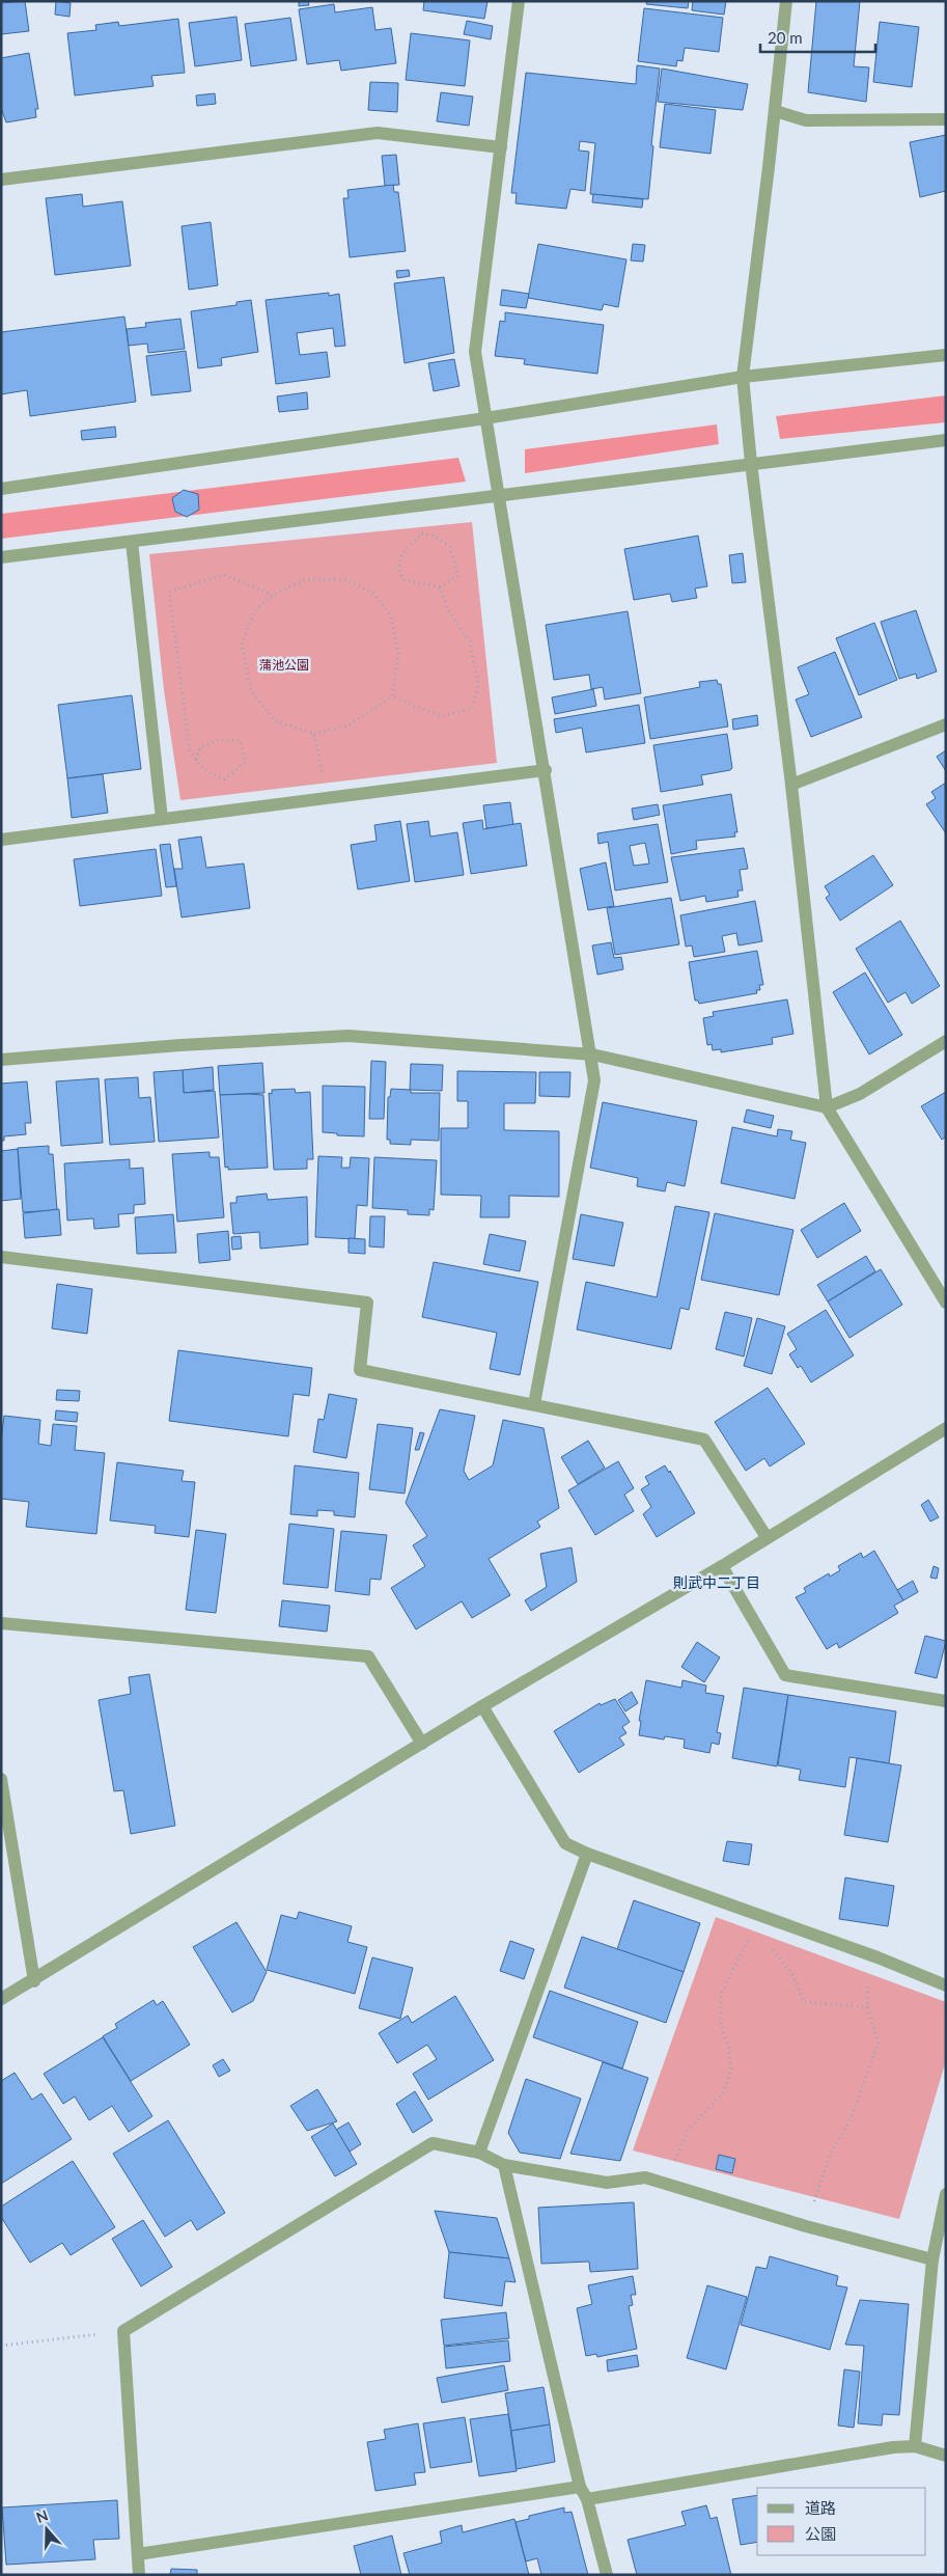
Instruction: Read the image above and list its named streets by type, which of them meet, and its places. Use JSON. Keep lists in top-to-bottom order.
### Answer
{
  "districts": ["則武中二丁目"],
  "parks": ["蒲池公園"],
  "legend": ["道路", "公園"],
  "scale_bar": "20 m",
  "north": "top"
}
